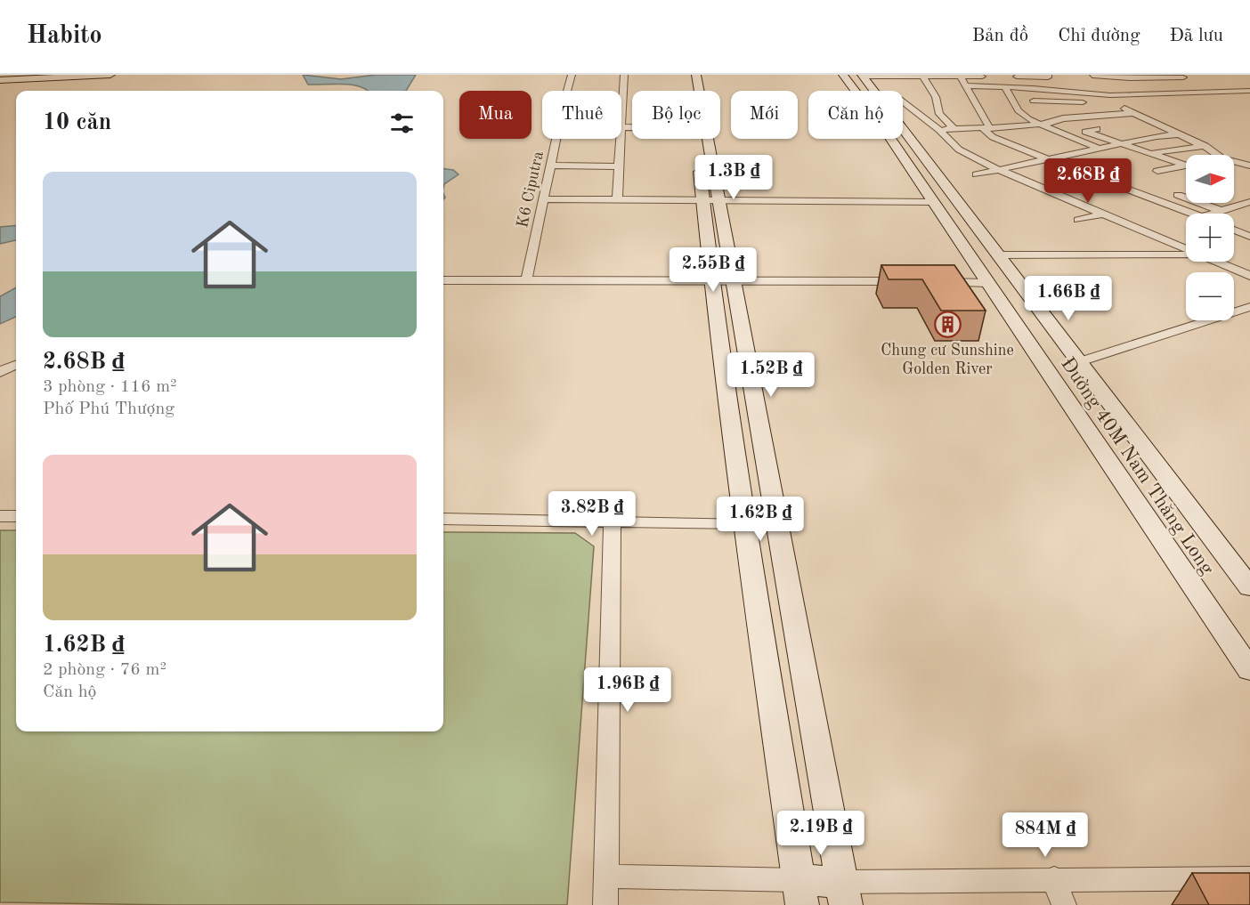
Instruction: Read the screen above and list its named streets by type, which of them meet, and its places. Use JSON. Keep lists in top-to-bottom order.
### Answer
{
  "streets": {
    "street": ["K6 Ciputra", "Đường 40M Nam Thăng Long"]
  },
  "places": {
    "building": ["Chung cư Sunshine Golden River"]
  },
  "north": "right",
  "page": {
    "header": "Habito",
    "nav": ["Bản đồ", "Chỉ đường", "Đã lưu"],
    "chip": [
      "Mua",
      "Thuê",
      "Bộ lọc",
      "Mới",
      "Căn hộ"
    ],
    "heading": "10 căn",
    "map_buttons": ["+", "−"],
    "price": [
      "1.3B ₫",
      "2.68B ₫",
      "2.55B ₫",
      "1.66B ₫",
      "1.52B ₫",
      "3.82B ₫",
      "1.62B ₫",
      "1.96B ₫",
      "2.19B ₫",
      "884M ₫"
    ],
    "list": [
      {
        "name": "2.68B ₫",
        "note": "3 phòng · 116 m² · Phố Phú Thượng"
      },
      {
        "name": "1.62B ₫",
        "note": "2 phòng · 76 m² · Căn hộ"
      }
    ]
  }
}
